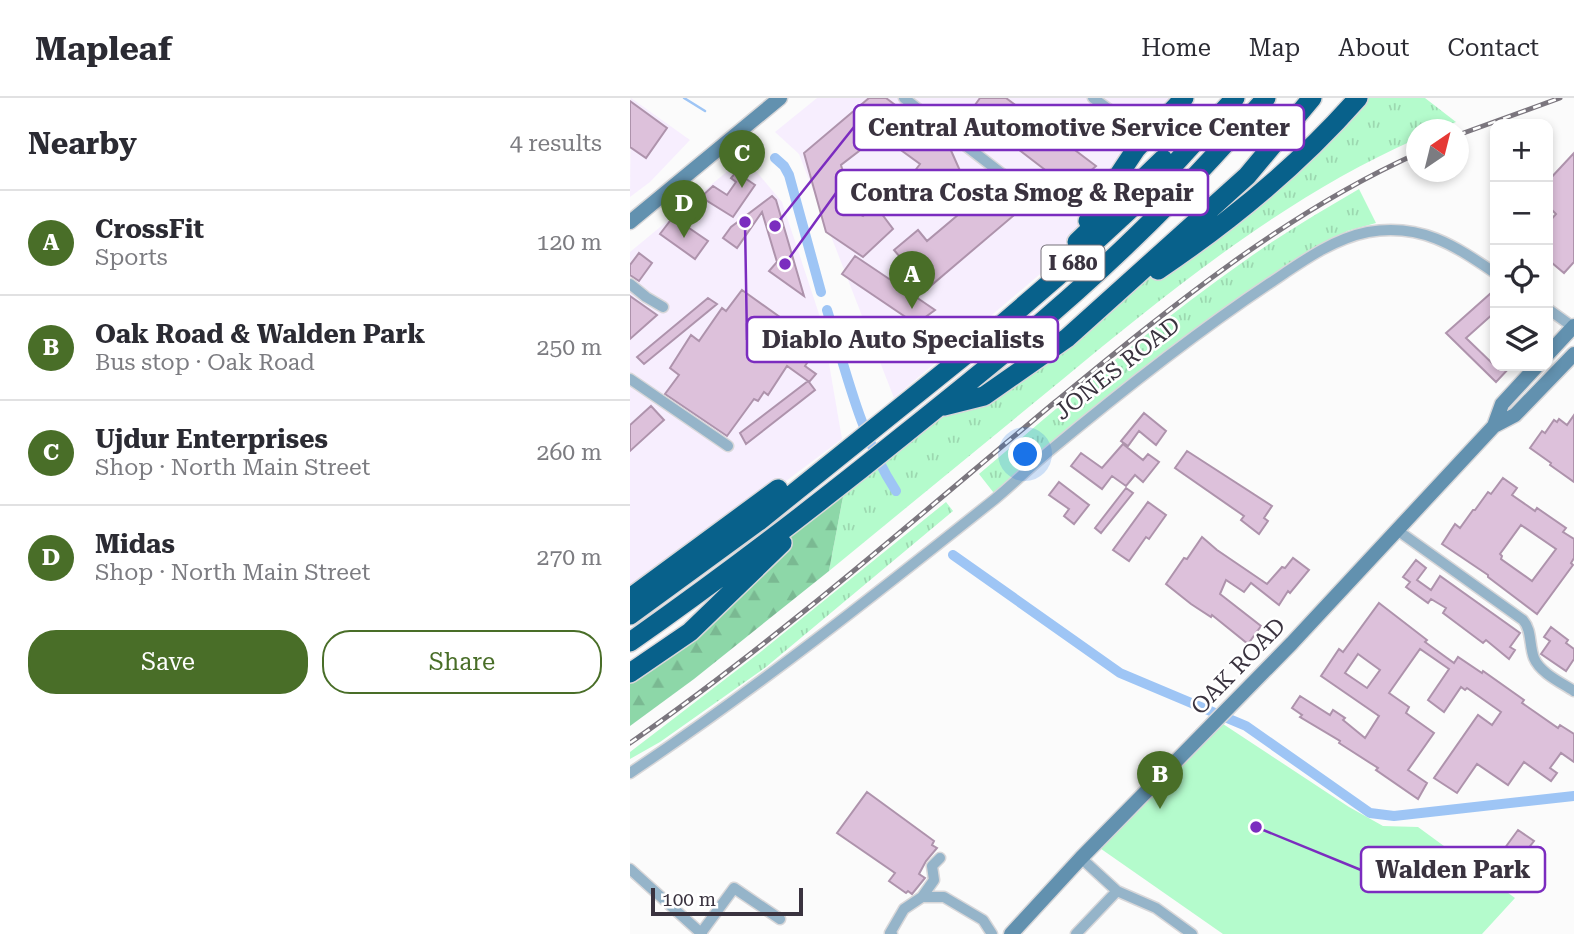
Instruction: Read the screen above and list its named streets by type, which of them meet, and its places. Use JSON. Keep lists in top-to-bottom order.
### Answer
{
  "streets": {
    "highway": ["I 680"],
    "main road": ["OAK ROAD"],
    "street": ["JONES ROAD"]
  },
  "places": [
    "Diablo Auto Specialists",
    "Central Automotive Service Center",
    "Contra Costa Smog & Repair",
    "Walden Park"
  ],
  "scale_bar": "100 m",
  "north": "top right",
  "page": {
    "header": "Mapleaf",
    "nav": [
      "Home",
      "Map",
      "About",
      "Contact"
    ],
    "heading": ["Nearby", "4 results"],
    "map_buttons": ["+", "−"],
    "pins": [
      "C",
      "D",
      "A",
      "B"
    ],
    "list": [
      {
        "mark": "A",
        "name": "CrossFit",
        "note": "Sports",
        "value": "120 m"
      },
      {
        "mark": "B",
        "name": "Oak Road & Walden Park",
        "note": "Bus stop · Oak Road",
        "value": "250 m"
      },
      {
        "mark": "C",
        "name": "Ujdur Enterprises",
        "note": "Shop · North Main Street",
        "value": "260 m"
      },
      {
        "mark": "D",
        "name": "Midas",
        "note": "Shop · North Main Street",
        "value": "270 m"
      }
    ],
    "buttons": ["Save", "Share"],
    "scale": "100 m"
  }
}
